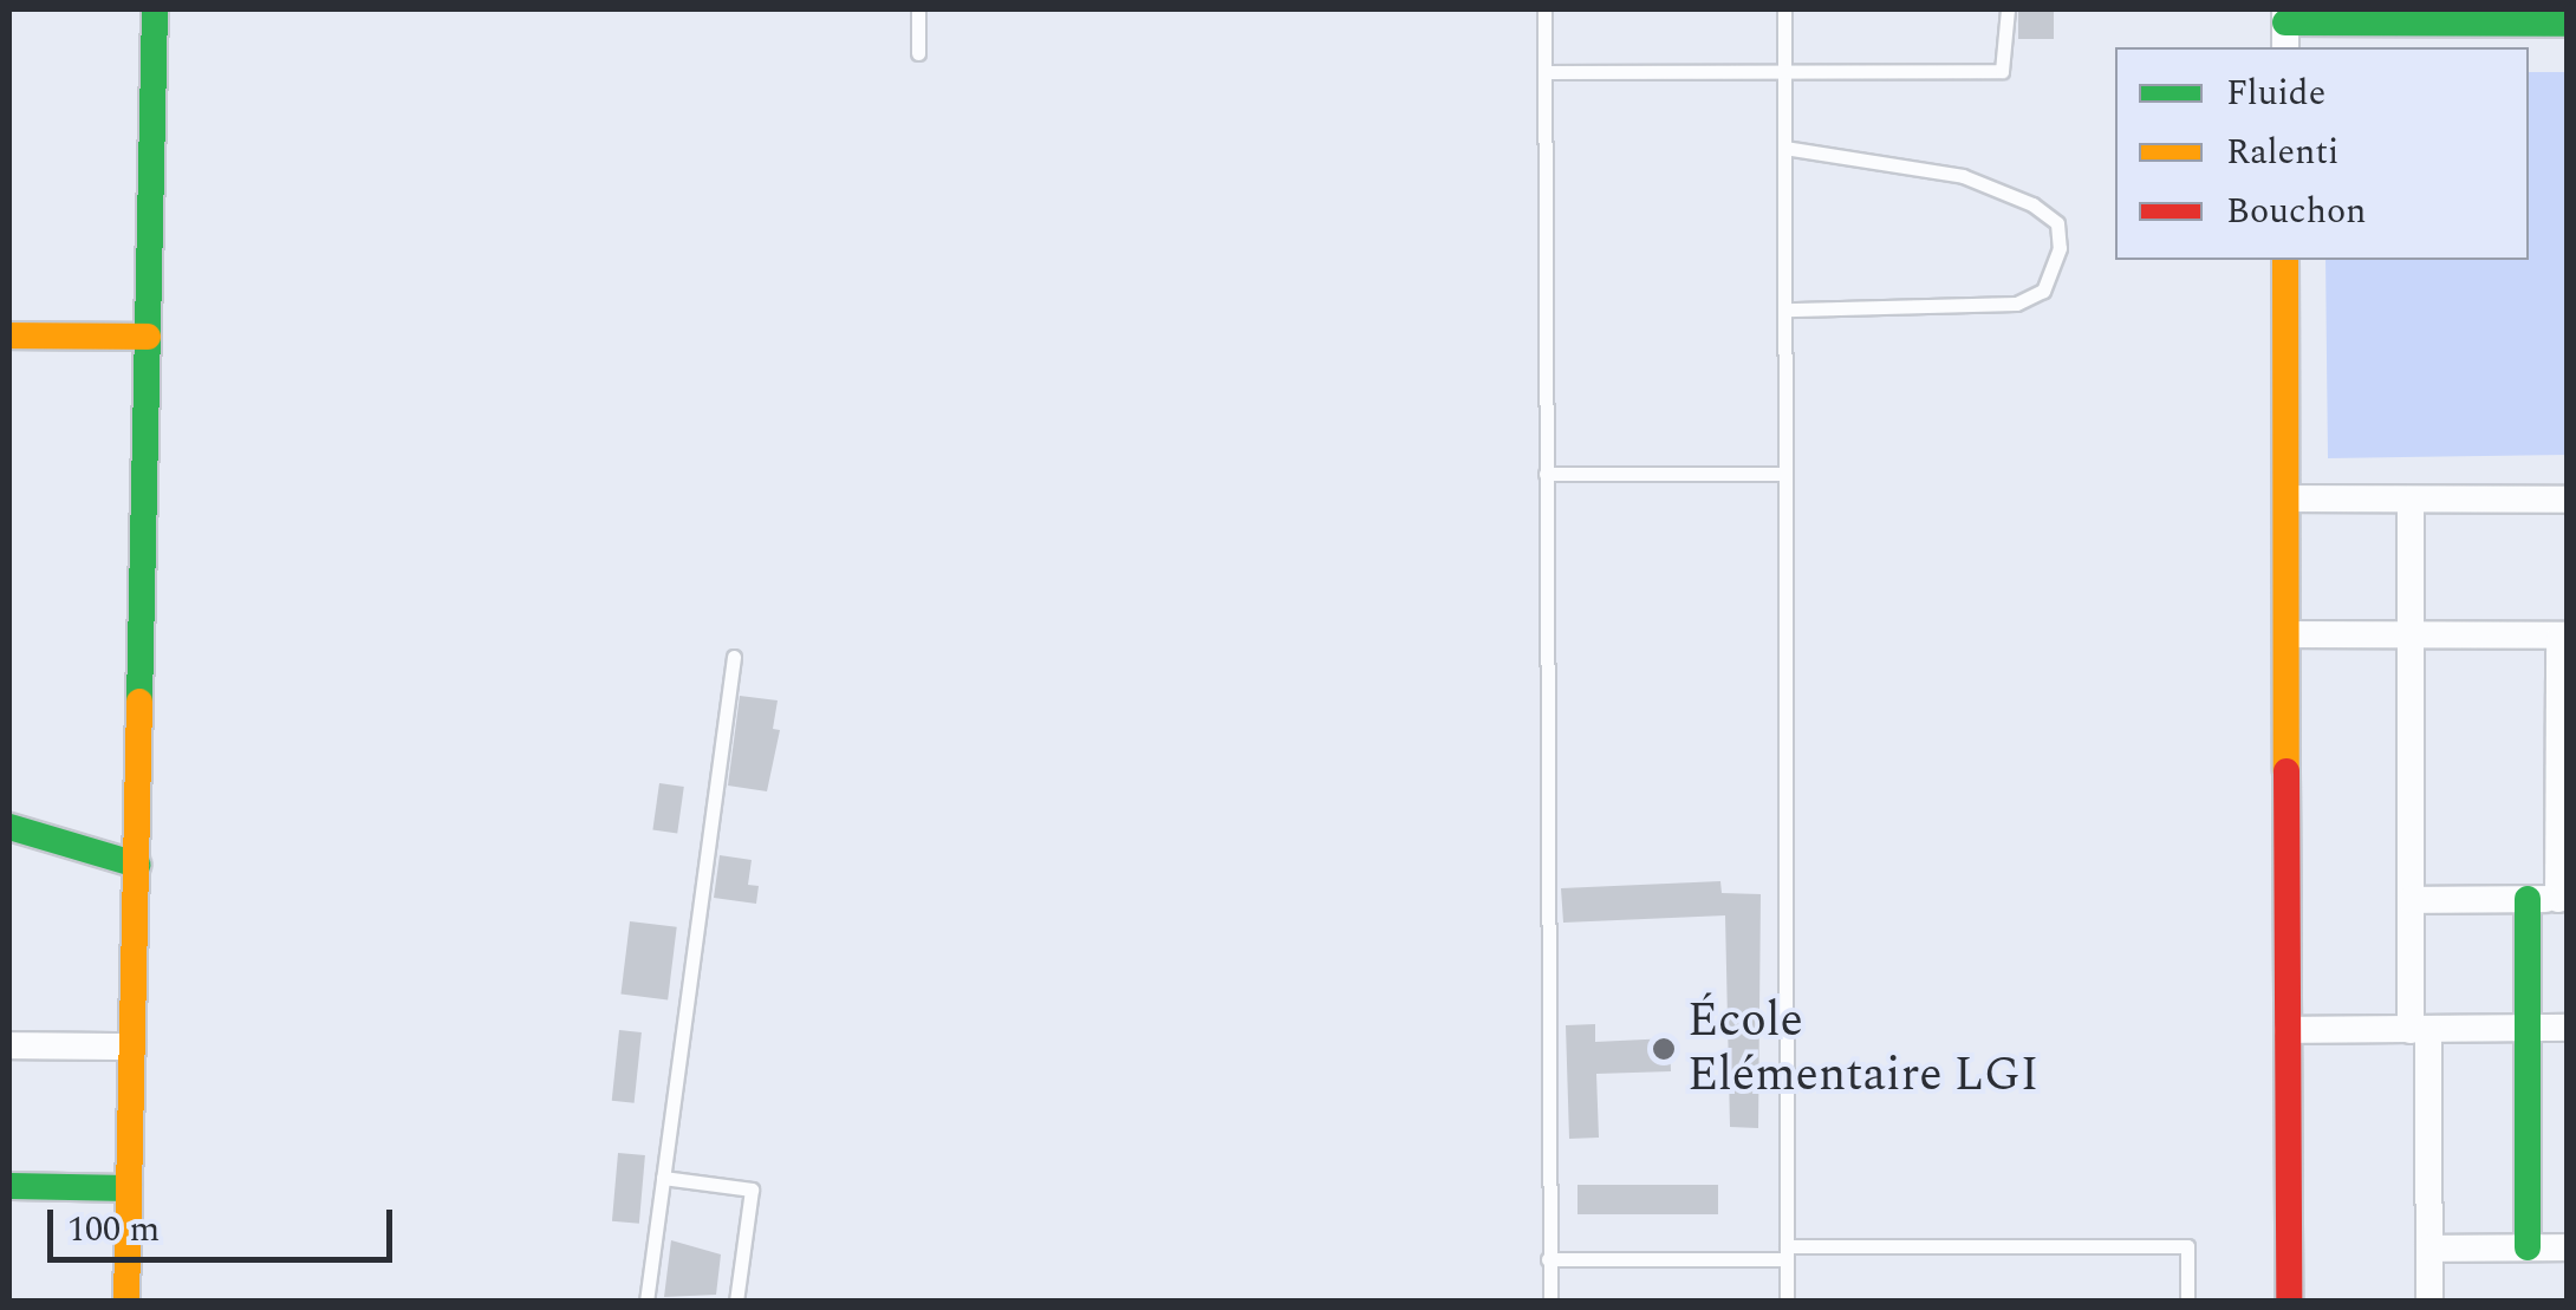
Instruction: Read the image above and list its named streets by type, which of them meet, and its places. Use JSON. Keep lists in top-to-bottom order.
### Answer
{
  "places": ["École Elémentaire LGI"],
  "legend": ["Fluide", "Ralenti", "Bouchon"],
  "scale_bar": "100 m"
}
